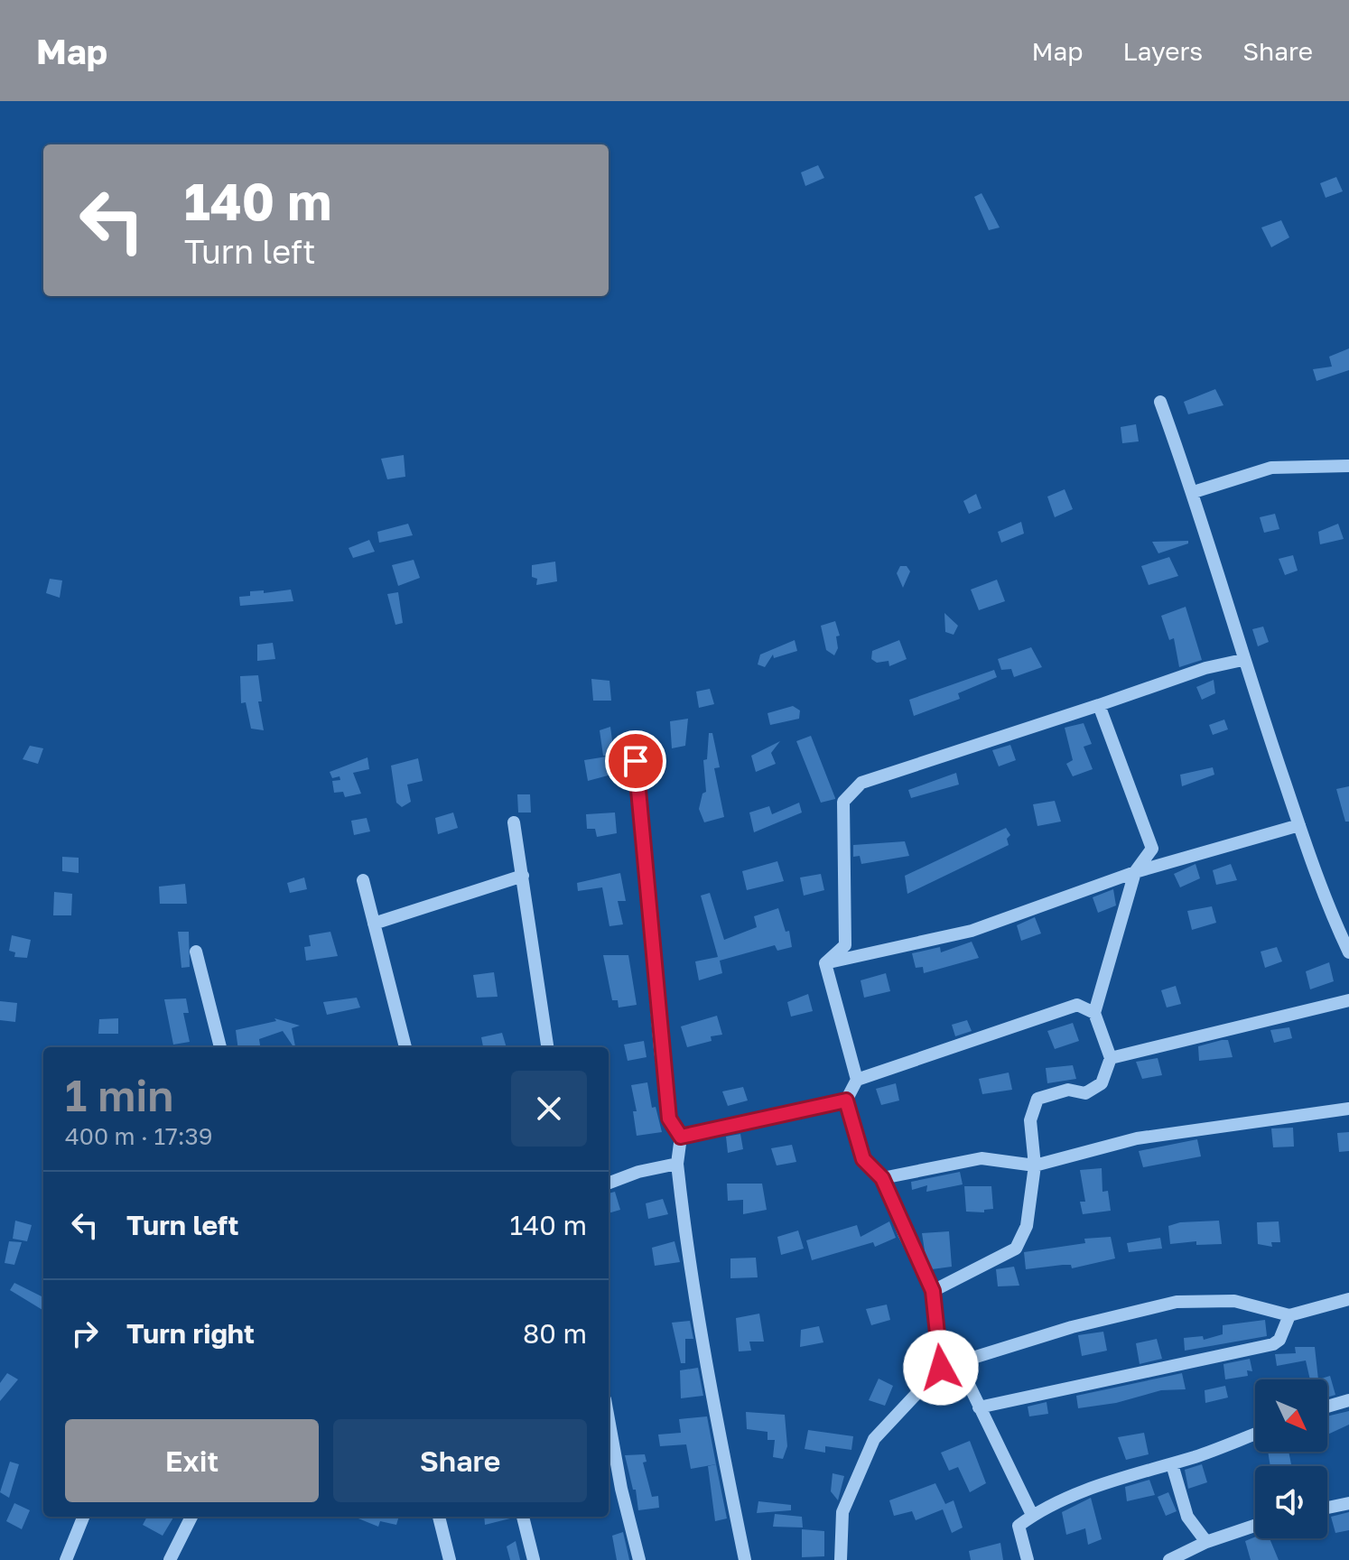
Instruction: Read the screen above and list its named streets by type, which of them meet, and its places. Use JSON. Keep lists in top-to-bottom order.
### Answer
{
  "north": "bottom right",
  "page": {
    "header": "Map",
    "nav": ["Map", "Layers", "Share"],
    "turn": ["140 m", "Turn left"],
    "heading": ["1 min", "400 m · 17:39"],
    "list": [
      {
        "name": "Turn left",
        "value": "140 m"
      },
      {
        "name": "Turn right",
        "value": "80 m"
      }
    ],
    "buttons": ["Exit", "Share"]
  }
}
